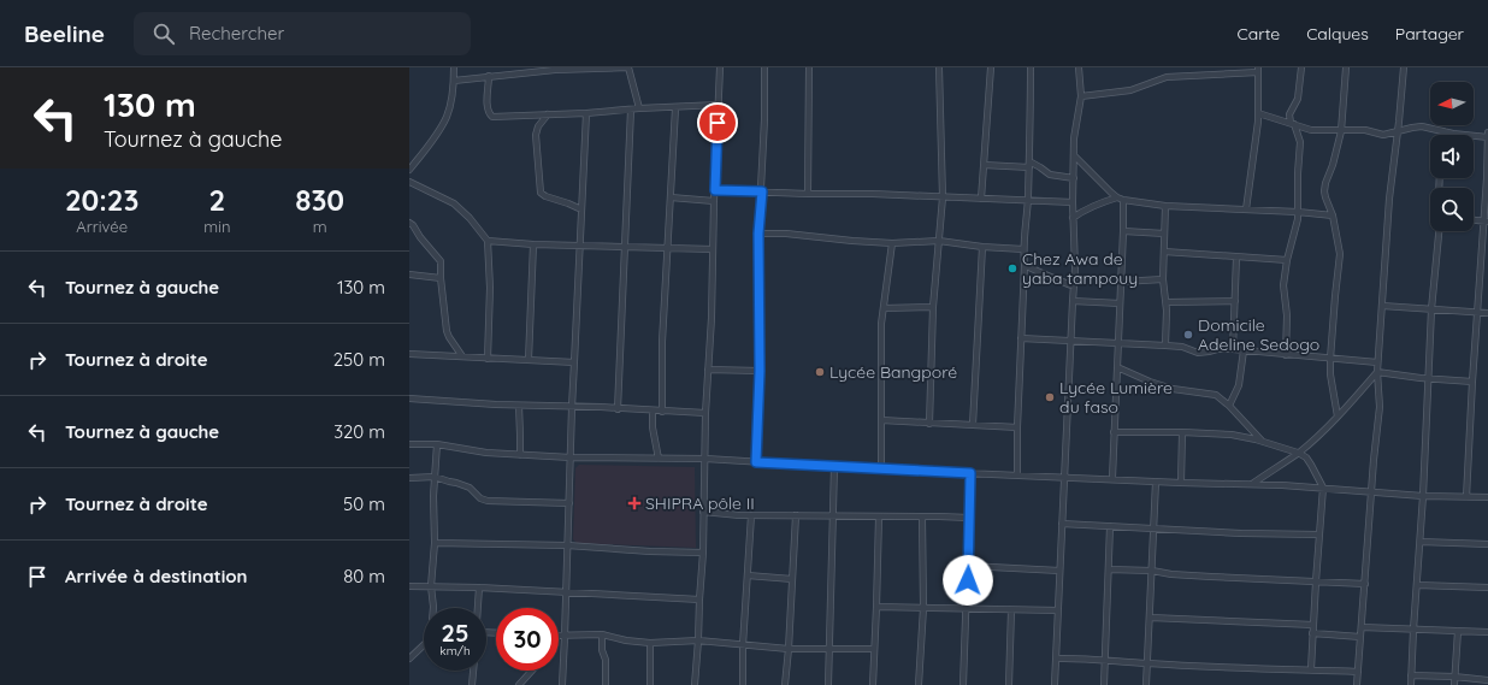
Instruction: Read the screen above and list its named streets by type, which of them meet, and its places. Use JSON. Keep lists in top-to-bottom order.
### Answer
{
  "places": {
    "other": [
      "Chez Awa de yaba tampouy",
      "Domicile Adeline Sedogo",
      "Lycée Bangporé",
      "Lycée Lumière du faso"
    ],
    "health": ["SHIPRA pôle II"]
  },
  "north": "left",
  "page": {
    "header": "Beeline",
    "search": "Rechercher",
    "nav": ["Carte", "Calques", "Partager"],
    "turn": ["130 m", "Tournez à gauche"],
    "eta": [
      "20:23",
      "Arrivée",
      "2",
      "min",
      "830",
      "m"
    ],
    "list": [
      {
        "name": "Tournez à gauche",
        "value": "130 m"
      },
      {
        "name": "Tournez à droite",
        "value": "250 m"
      },
      {
        "name": "Tournez à gauche",
        "value": "320 m"
      },
      {
        "name": "Tournez à droite",
        "value": "50 m"
      },
      {
        "name": "Arrivée à destination",
        "value": "80 m"
      }
    ],
    "speed": "25 km/h",
    "limit": "30"
  }
}
